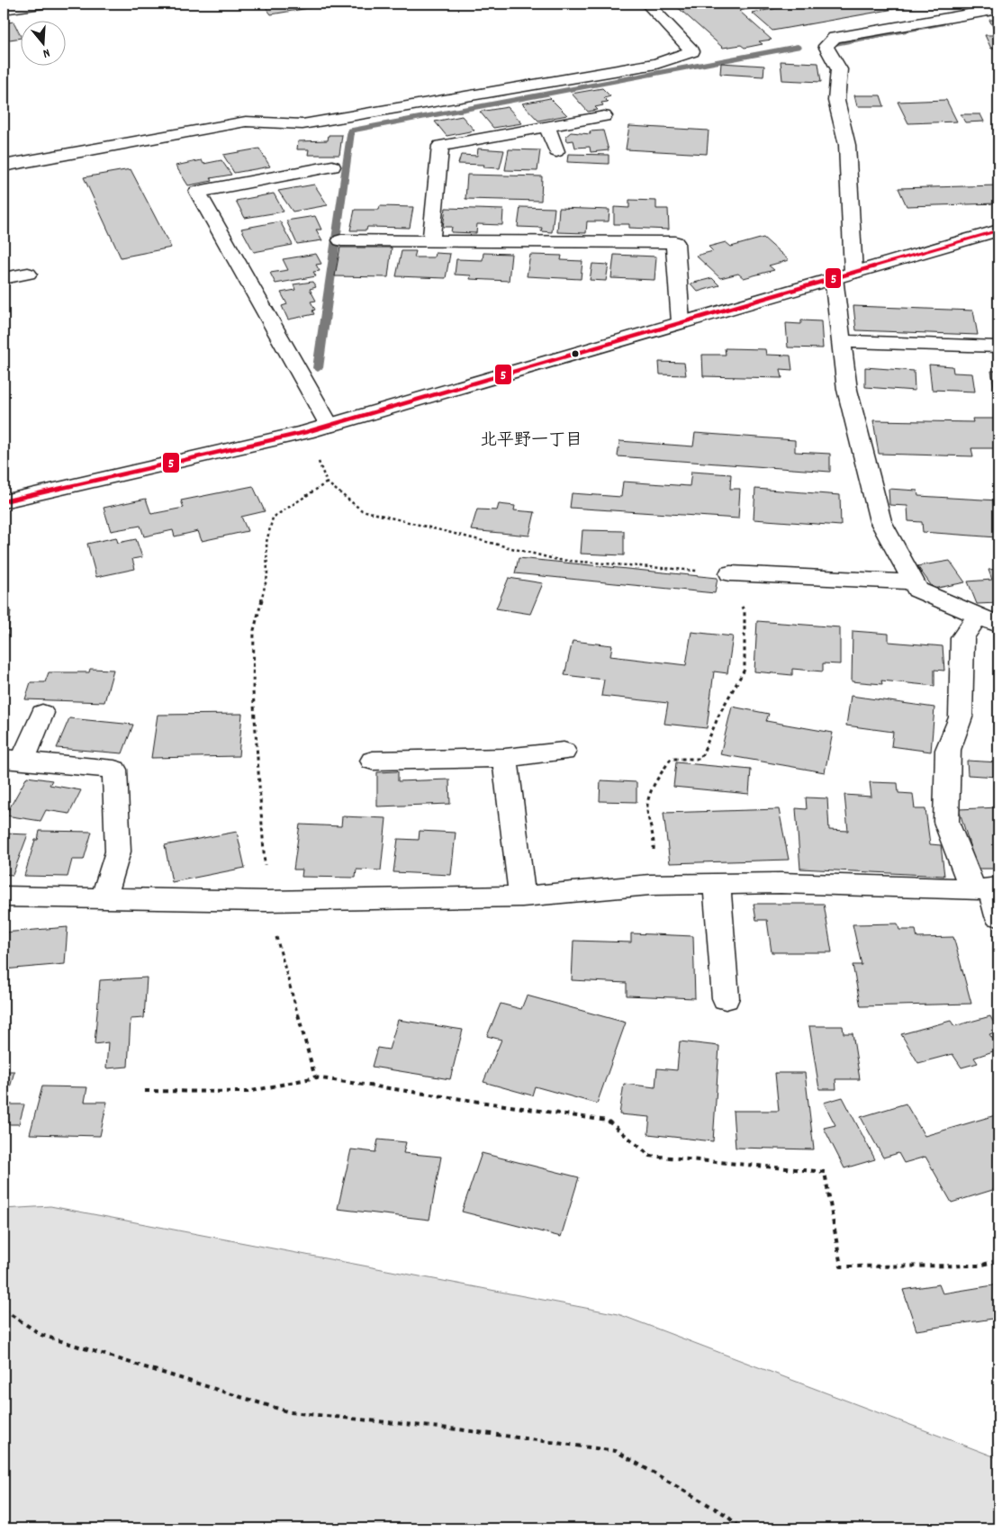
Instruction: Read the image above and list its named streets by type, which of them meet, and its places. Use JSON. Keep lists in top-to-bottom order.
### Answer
{
  "districts": ["北平野一丁目"],
  "lines": ["transit line 5"],
  "north": "bottom"
}
